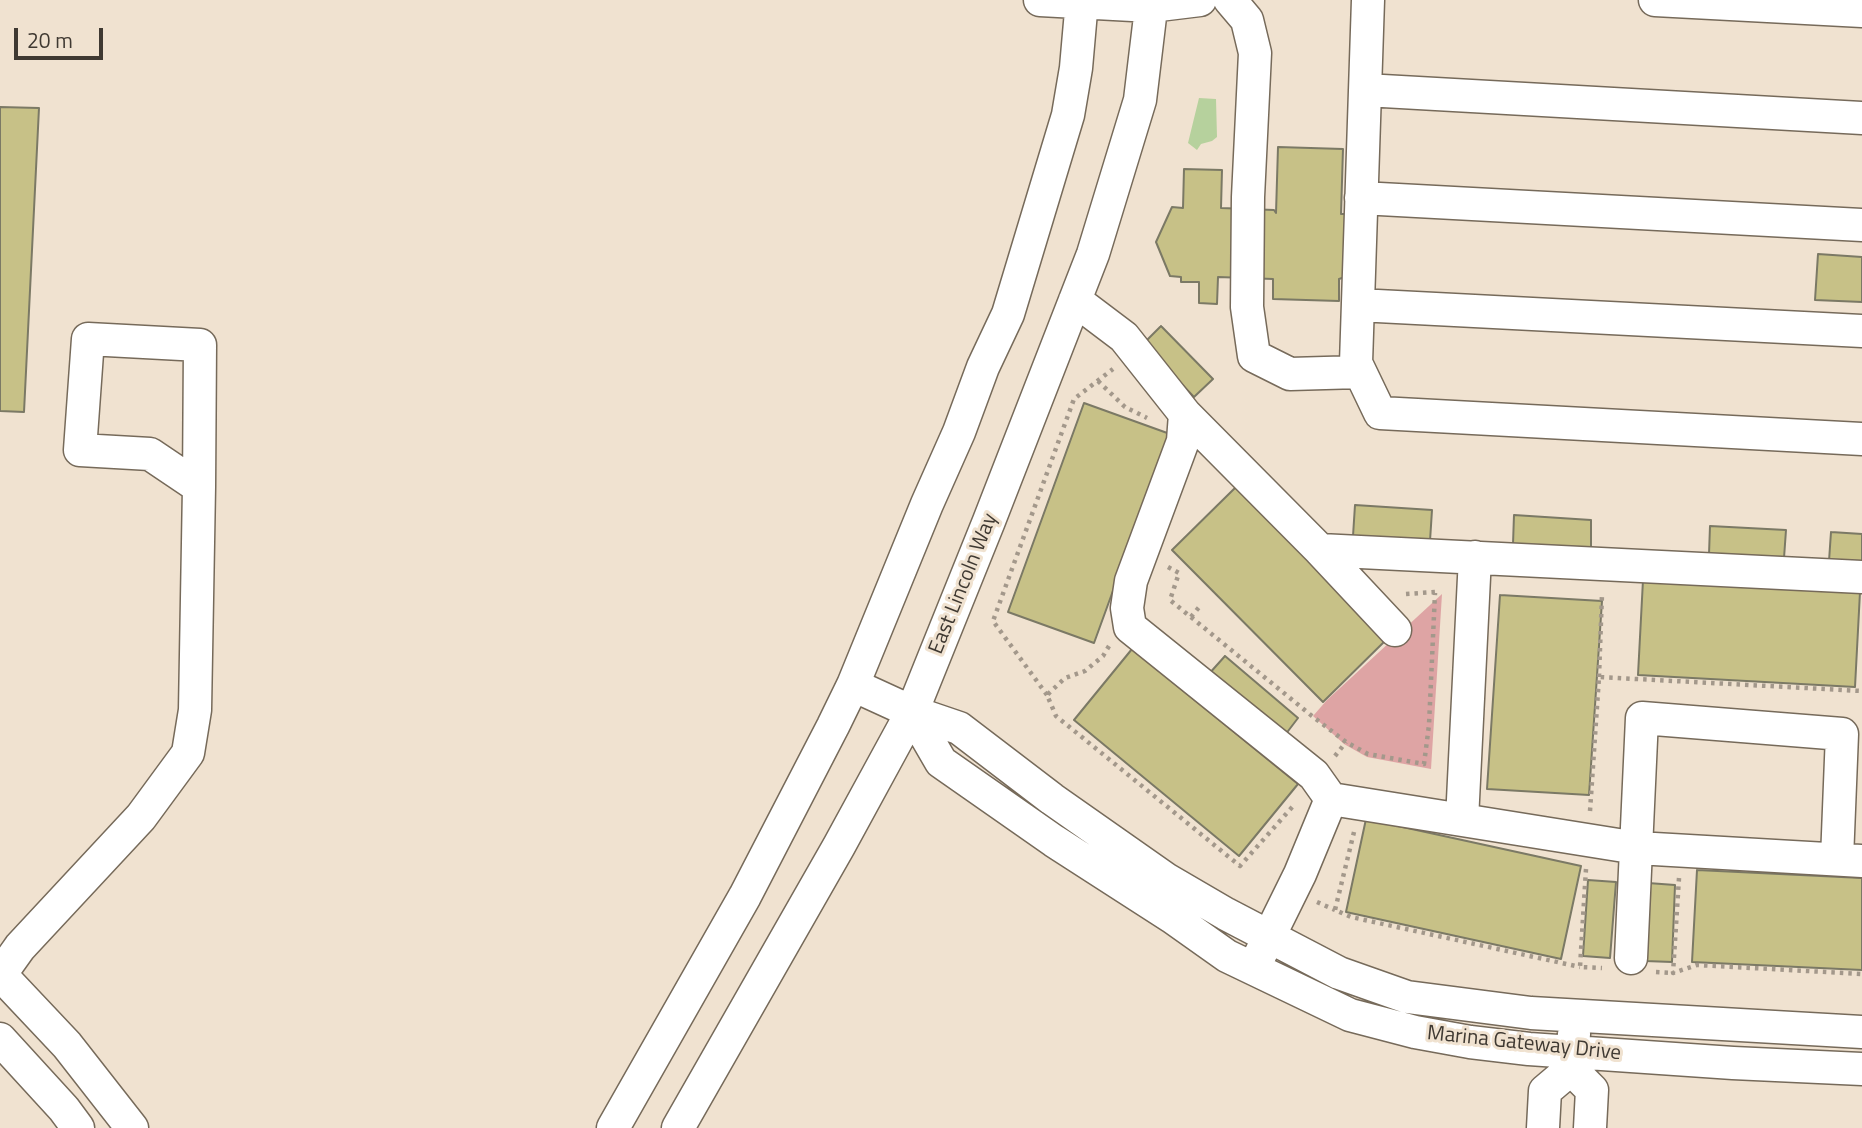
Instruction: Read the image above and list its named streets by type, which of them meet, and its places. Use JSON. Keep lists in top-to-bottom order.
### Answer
{
  "streets": {
    "street": ["East Lincoln Way", "Marina Gateway Drive"]
  },
  "crossings": [
    ["East Lincoln Way", "Marina Gateway Drive"]
  ],
  "scale_bar": "20 m"
}
